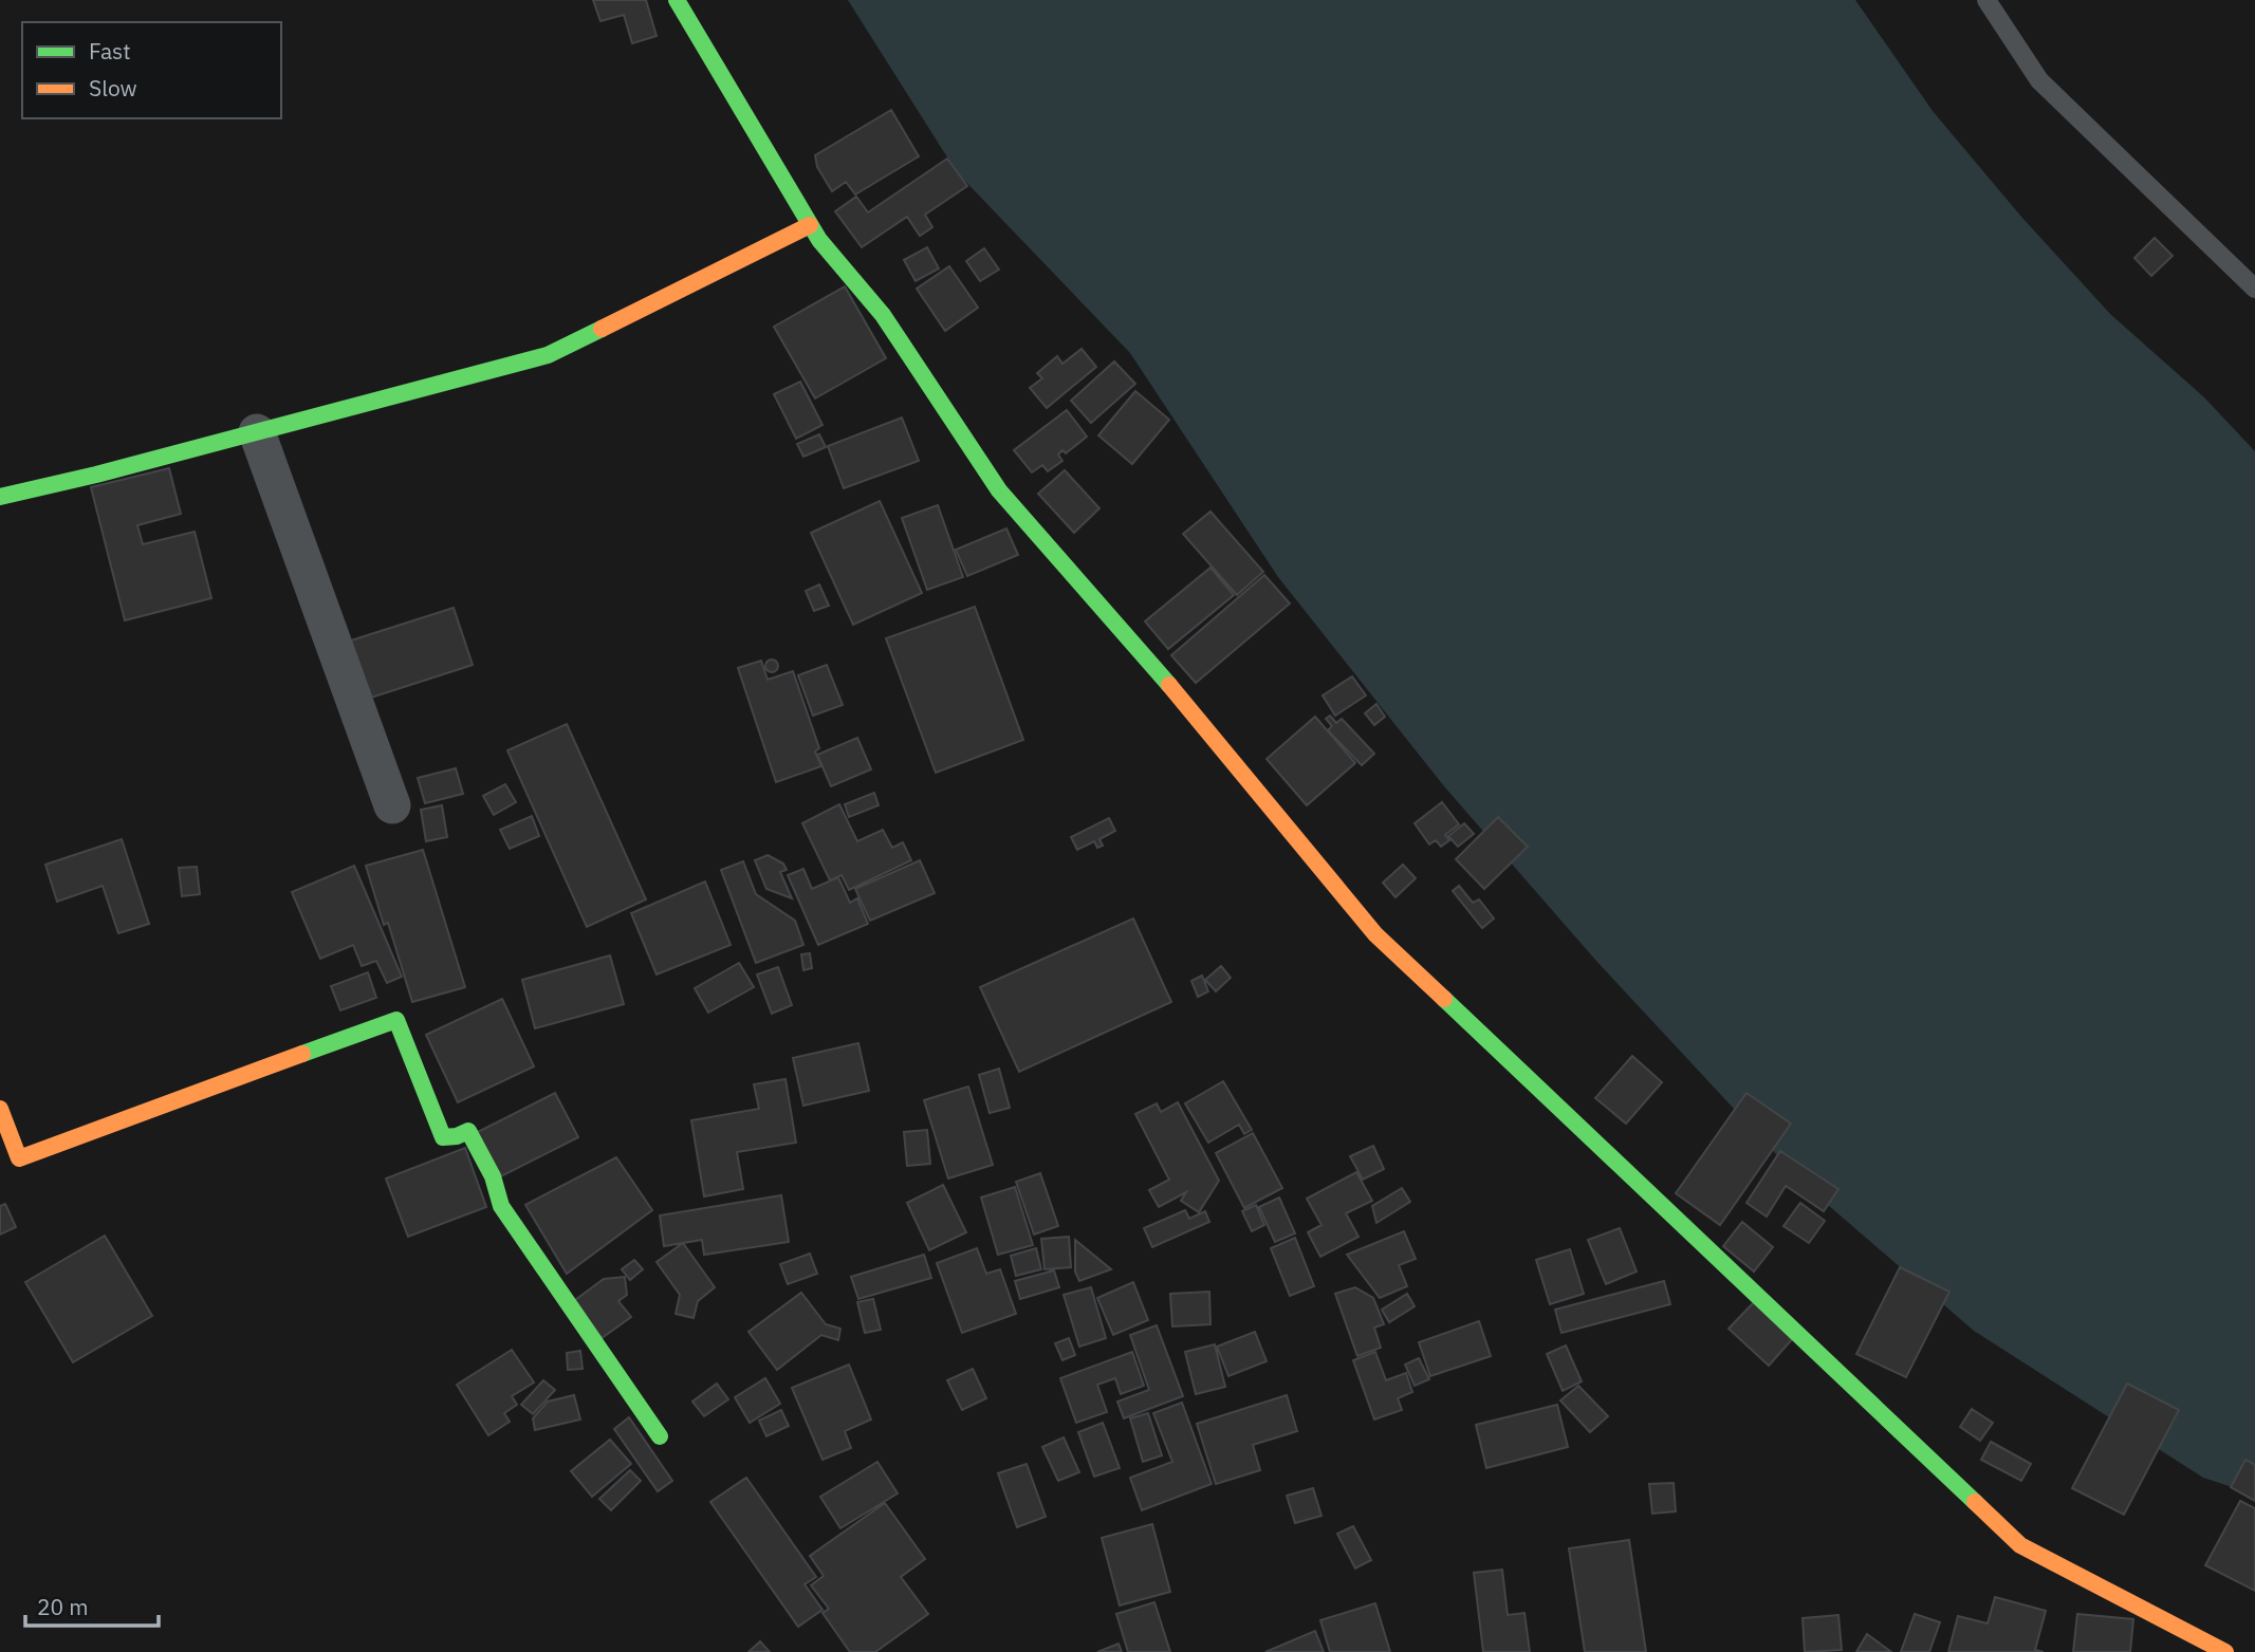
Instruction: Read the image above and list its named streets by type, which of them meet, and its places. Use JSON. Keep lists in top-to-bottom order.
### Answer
{
  "legend": ["Fast", "Slow"],
  "scale_bar": "20 m"
}
